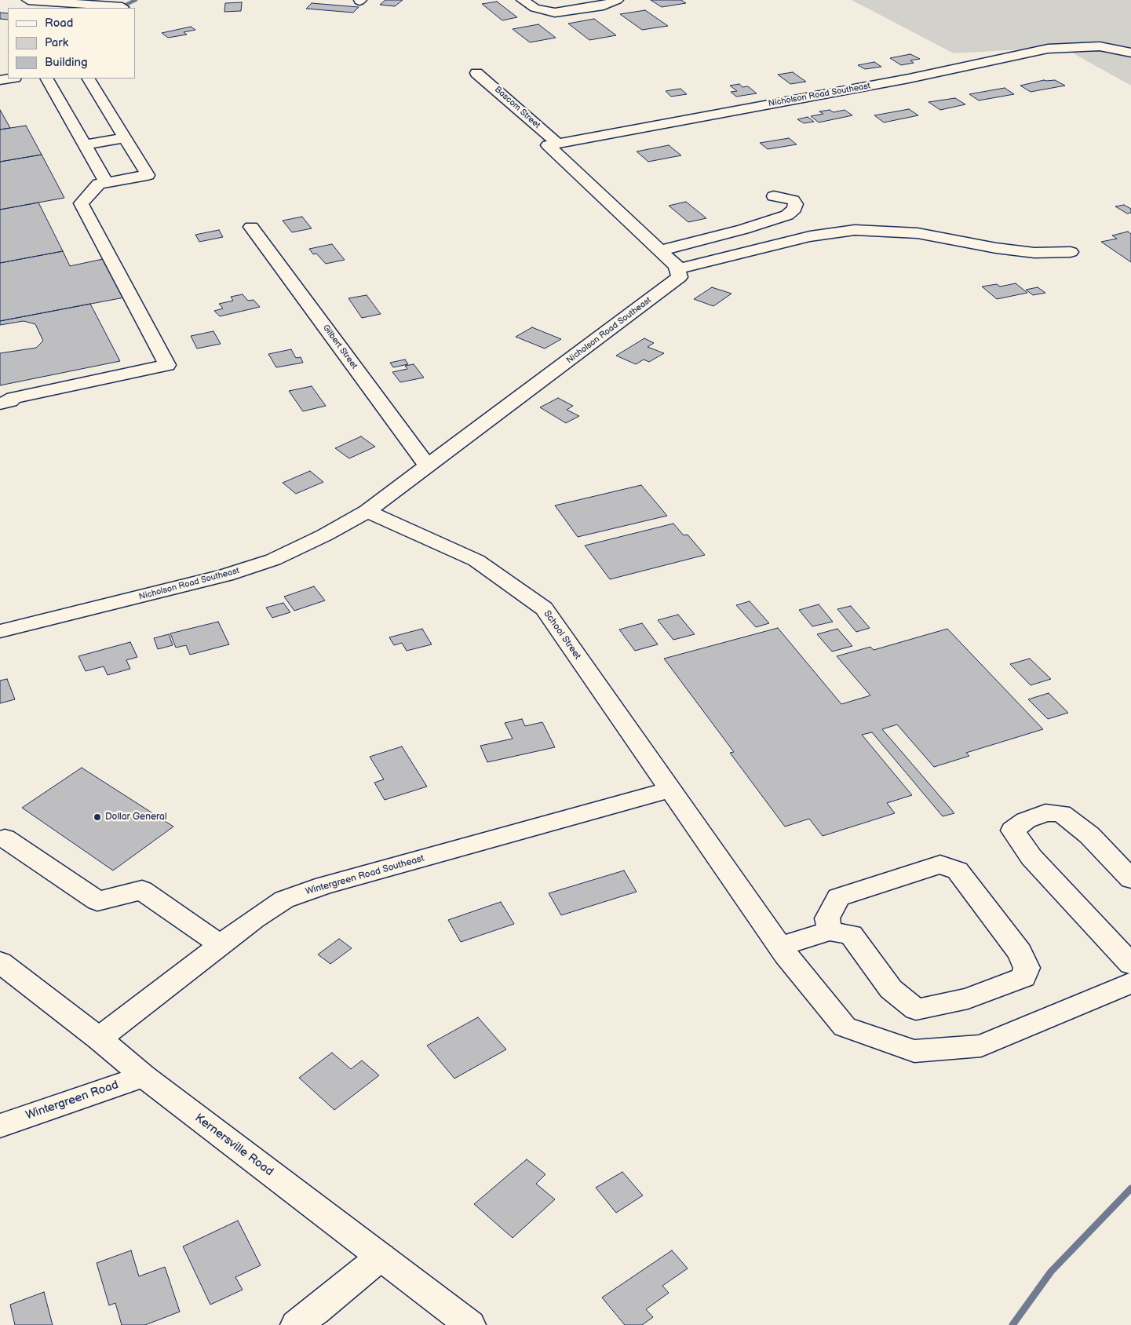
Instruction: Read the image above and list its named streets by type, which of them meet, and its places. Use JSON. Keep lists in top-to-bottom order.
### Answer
{
  "streets": {
    "street": [
      "Nicholson Road Southeast",
      "Bascom Street",
      "Gilbert Street",
      "School Street",
      "Wintergreen Road Southeast",
      "Wintergreen Road",
      "Kernersville Road"
    ]
  },
  "crossings": [
    ["Nicholson Road Southeast", "Bascom Street"],
    ["Nicholson Road Southeast", "Gilbert Street"],
    ["Nicholson Road Southeast", "School Street"],
    ["School Street", "Wintergreen Road Southeast"],
    ["Wintergreen Road Southeast", "Kernersville Road"],
    ["Wintergreen Road", "Kernersville Road"]
  ],
  "places": ["Dollar General"],
  "legend": ["Road", "Park", "Building"]
}
